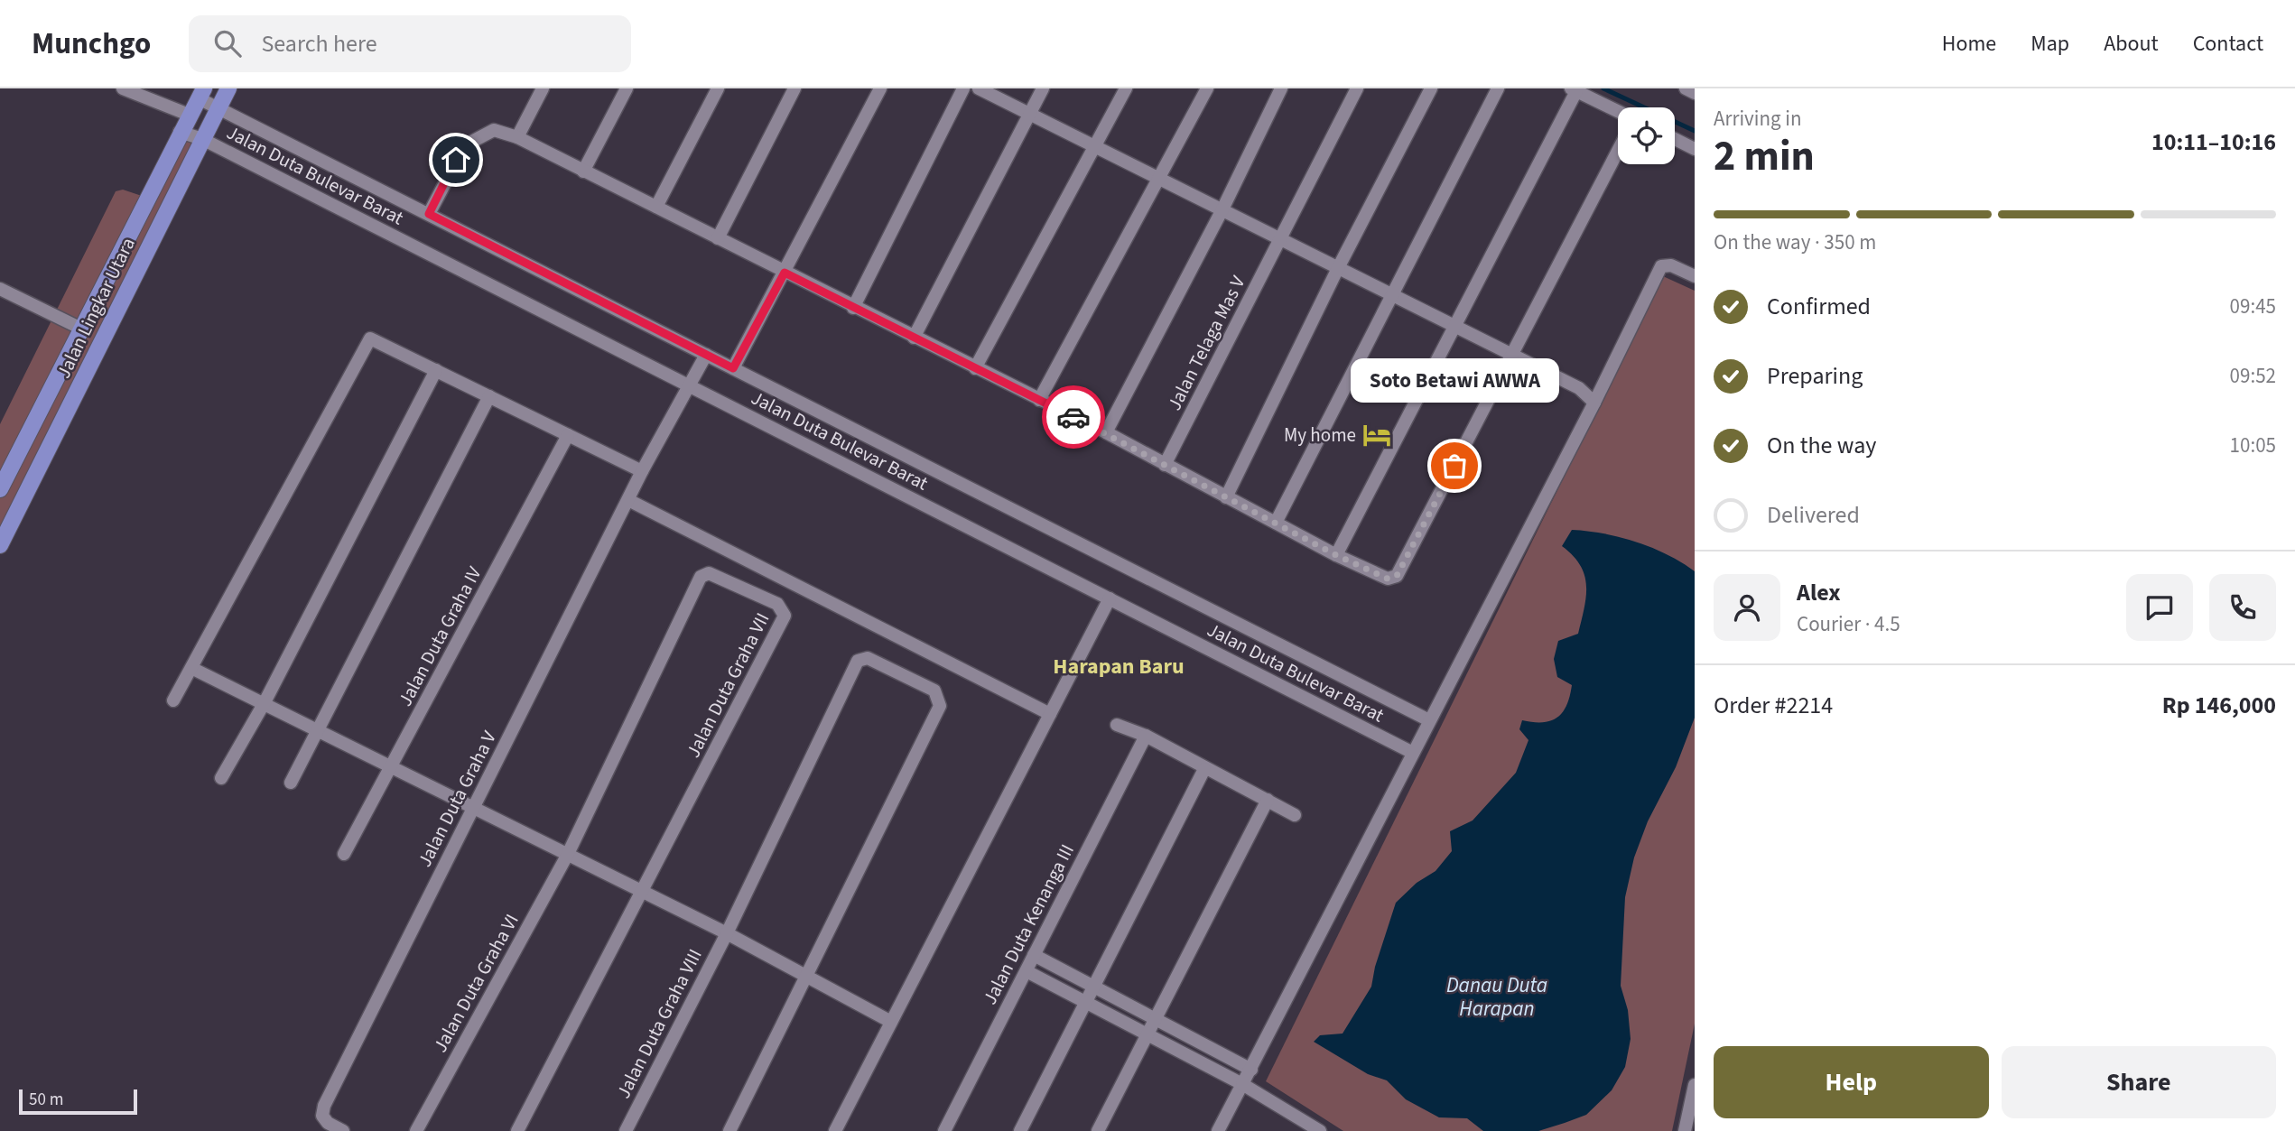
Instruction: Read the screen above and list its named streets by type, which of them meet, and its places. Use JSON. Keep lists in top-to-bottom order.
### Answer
{
  "streets": {
    "main road": ["Jalan Lingkar Utara"],
    "street": [
      "Jalan Duta Bulevar Barat",
      "Jalan Telaga Mas V",
      "Jalan Duta Graha IV",
      "Jalan Duta Graha VII",
      "Jalan Duta Graha V",
      "Jalan Duta Kenanga III",
      "Jalan Duta Graha VI",
      "Jalan Duta Graha VIII"
    ]
  },
  "crossings": [
    ["Jalan Duta Bulevar Barat", "Jalan Lingkar Utara"],
    ["Jalan Duta Bulevar Barat", "Jalan Duta Graha V"],
    ["Jalan Duta Graha VII", "Jalan Duta Graha VI"]
  ],
  "districts": ["Harapan Baru"],
  "water": ["Danau Duta Harapan"],
  "places": {
    "hotel": ["My home"],
    "other": ["Soto Betawi AWWA"]
  },
  "scale_bar": "50 m",
  "page": {
    "header": "Munchgo",
    "search": "Search here",
    "nav": [
      "Home",
      "Map",
      "About",
      "Contact"
    ],
    "heading": ["2 min", "Arriving in", "10:11–10:16"],
    "panel": [
      "Alex",
      "Courier · 4.5",
      "Order #2214",
      "Rp 146,000"
    ],
    "bar": "On the way · 350 m",
    "list": [
      ["Confirmed", "09:45"],
      ["Preparing", "09:52"],
      ["On the way", "10:05"],
      "Delivered"
    ],
    "bubble": "Soto Betawi AWWA",
    "buttons": ["Help", "Share"],
    "scale": "50 m"
  }
}
